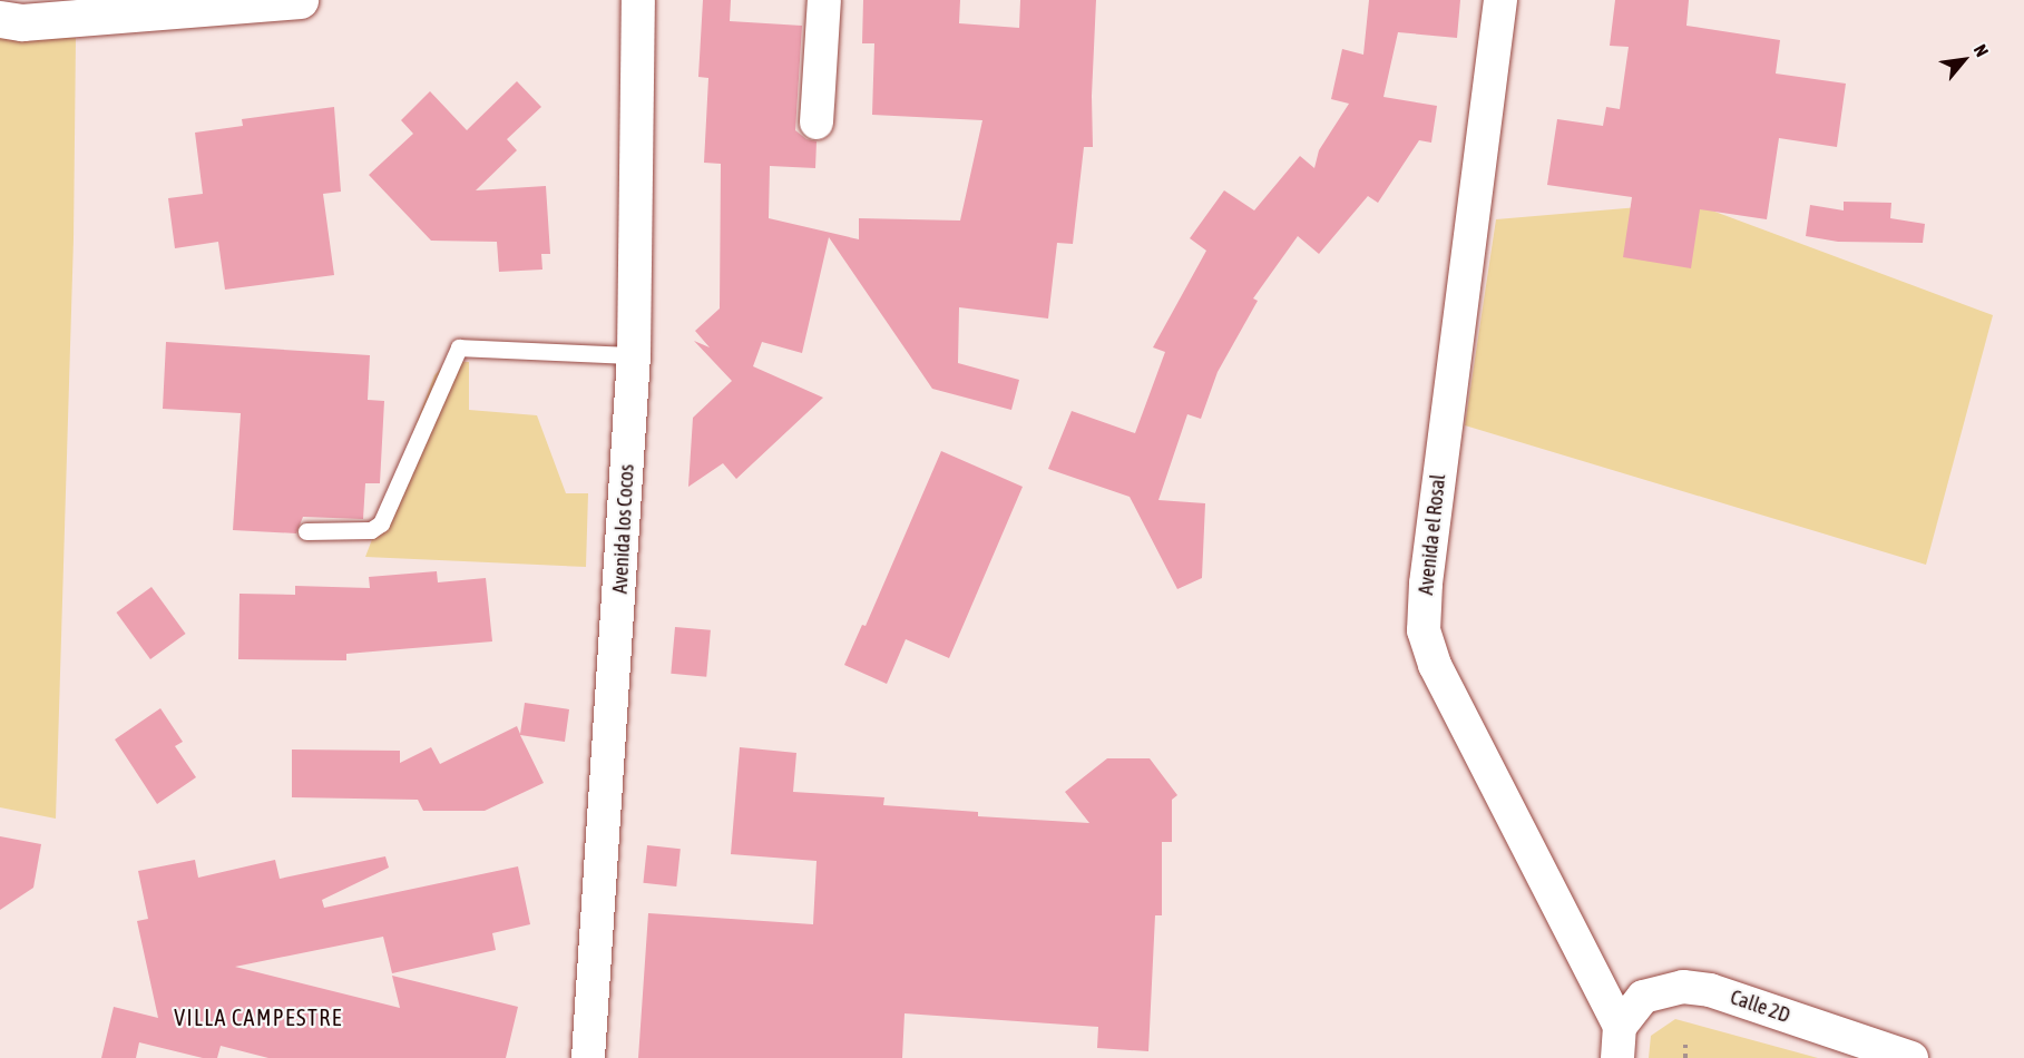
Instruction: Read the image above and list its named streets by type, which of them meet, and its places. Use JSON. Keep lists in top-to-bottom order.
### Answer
{
  "streets": {
    "street": ["Avenida los Cocos", "Avenida el Rosal", "Calle 2D"]
  },
  "crossings": [
    ["Avenida el Rosal", "Calle 2D"]
  ],
  "districts": ["VILLA CAMPESTRE"],
  "north": "top right"
}
